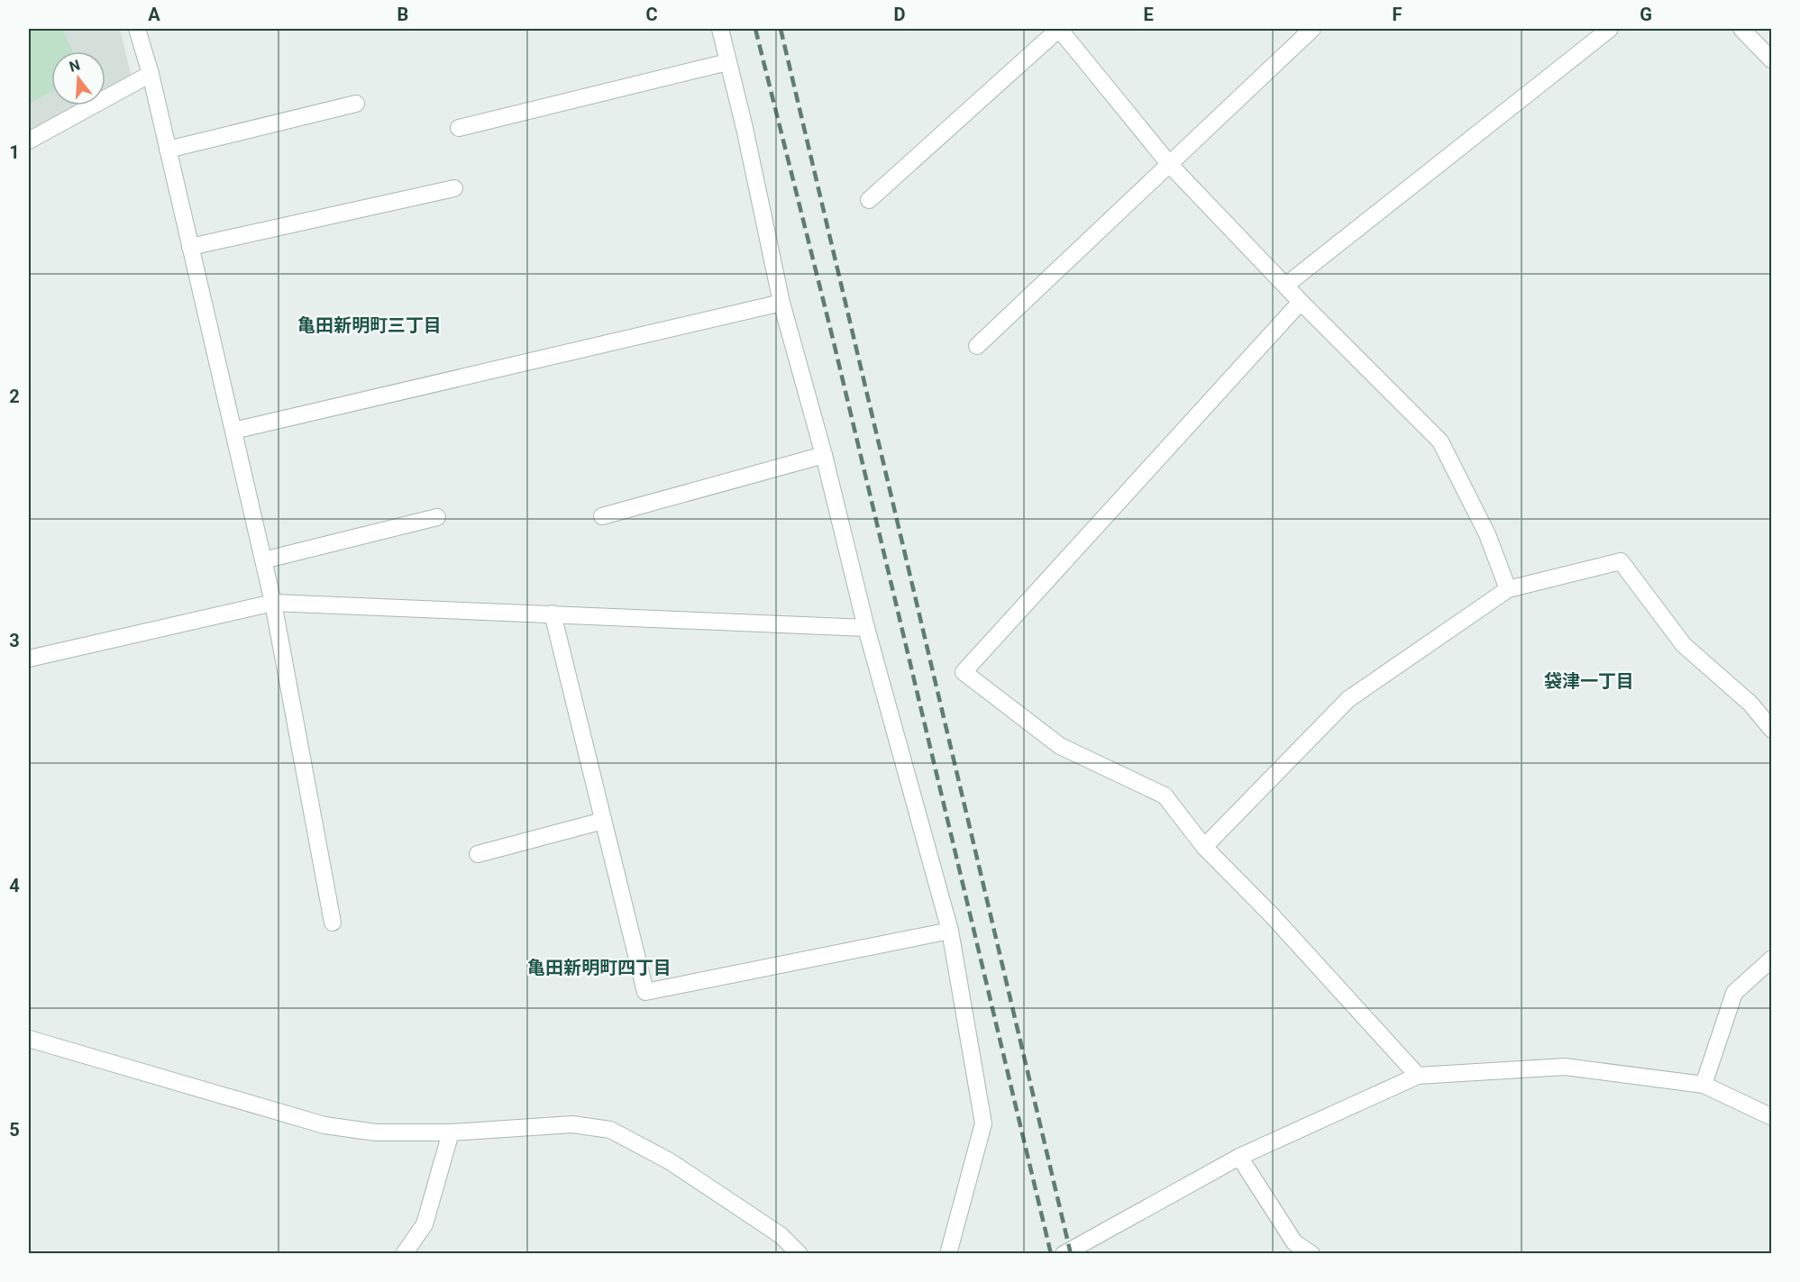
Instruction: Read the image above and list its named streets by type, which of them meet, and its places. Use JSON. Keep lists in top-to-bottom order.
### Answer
{
  "districts": ["亀田新明町三丁目", "袋津一丁目", "亀田新明町四丁目"],
  "north": "top",
  "grid": {
    "columns": [
      "A",
      "B",
      "C",
      "D",
      "E",
      "F",
      "G"
    ],
    "rows": [
      "1",
      "2",
      "3",
      "4",
      "5"
    ]
  }
}
